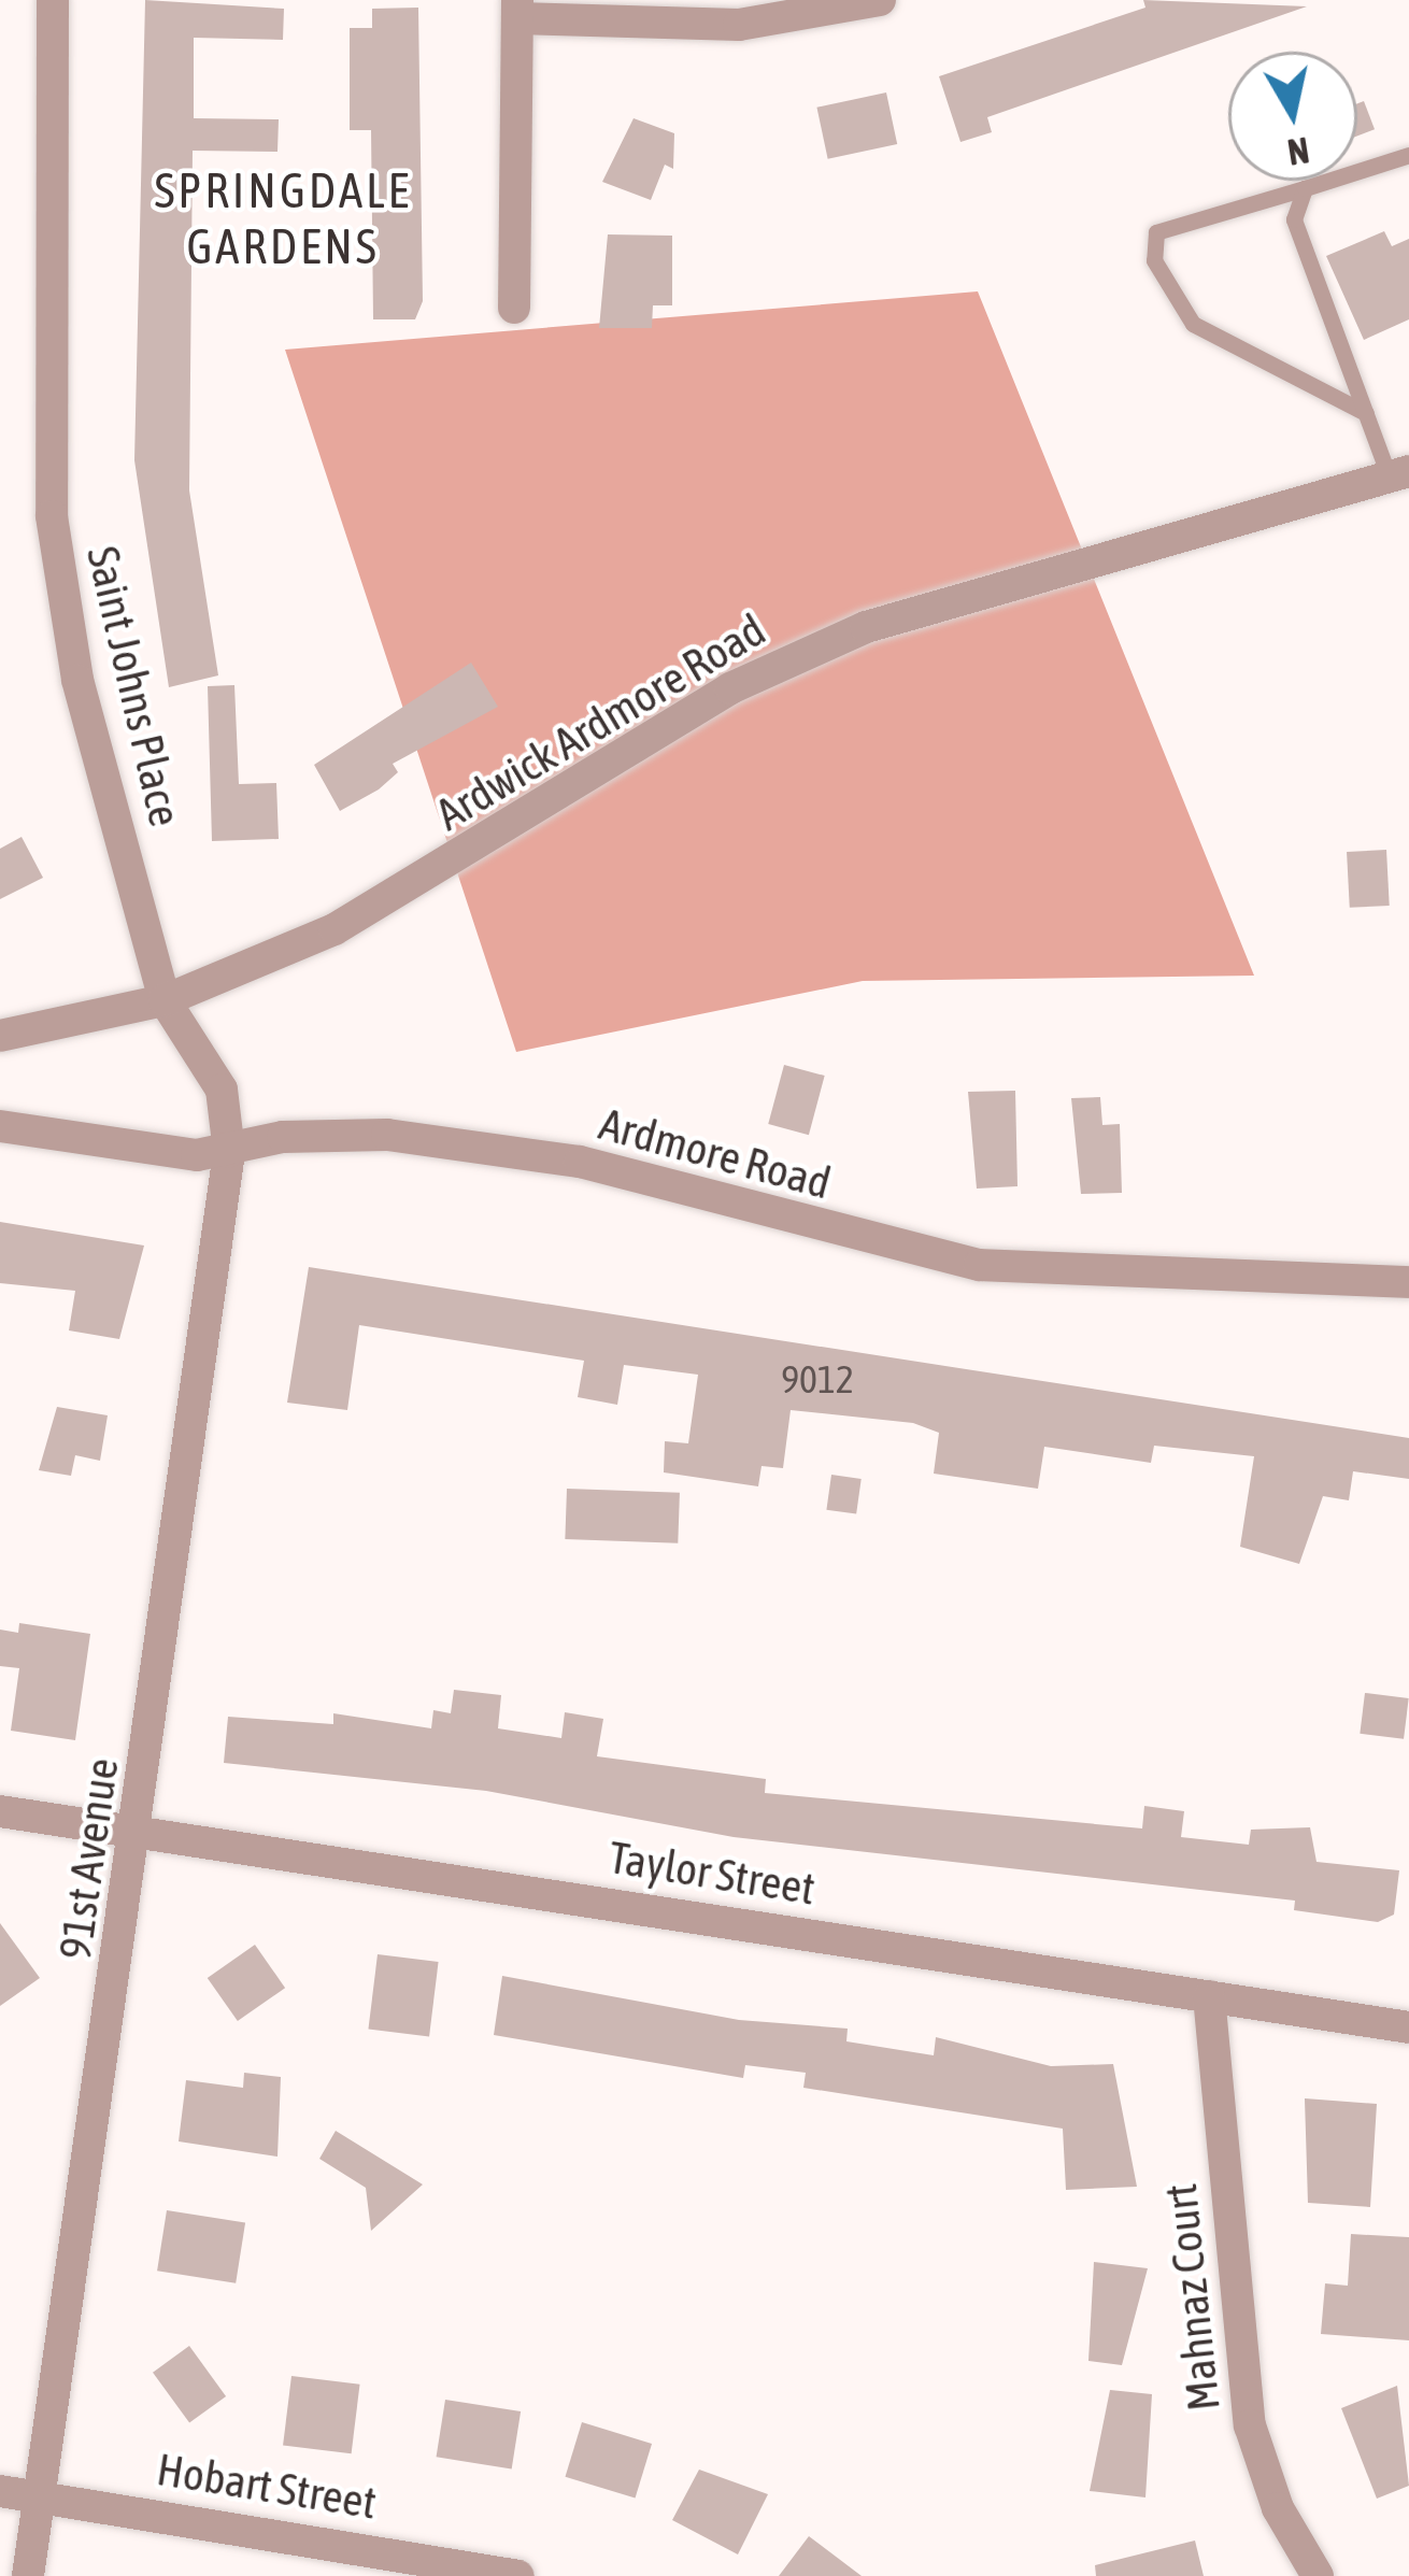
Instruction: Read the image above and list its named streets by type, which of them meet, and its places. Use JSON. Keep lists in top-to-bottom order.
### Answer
{
  "streets": {
    "street": [
      "Saint Johns Place",
      "Ardwick Ardmore Road",
      "Ardmore Road",
      "91st Avenue",
      "Taylor Street",
      "Mahnaz Court",
      "Hobart Street"
    ]
  },
  "crossings": [
    ["Saint Johns Place", "Ardwick Ardmore Road"],
    ["Saint Johns Place", "Ardmore Road"],
    ["Saint Johns Place", "91st Avenue"],
    ["Ardmore Road", "91st Avenue"],
    ["91st Avenue", "Taylor Street"],
    ["91st Avenue", "Hobart Street"],
    ["Taylor Street", "Mahnaz Court"]
  ],
  "districts": ["SPRINGDALE GARDENS"],
  "house_numbers": ["9012"],
  "north": "bottom"
}
